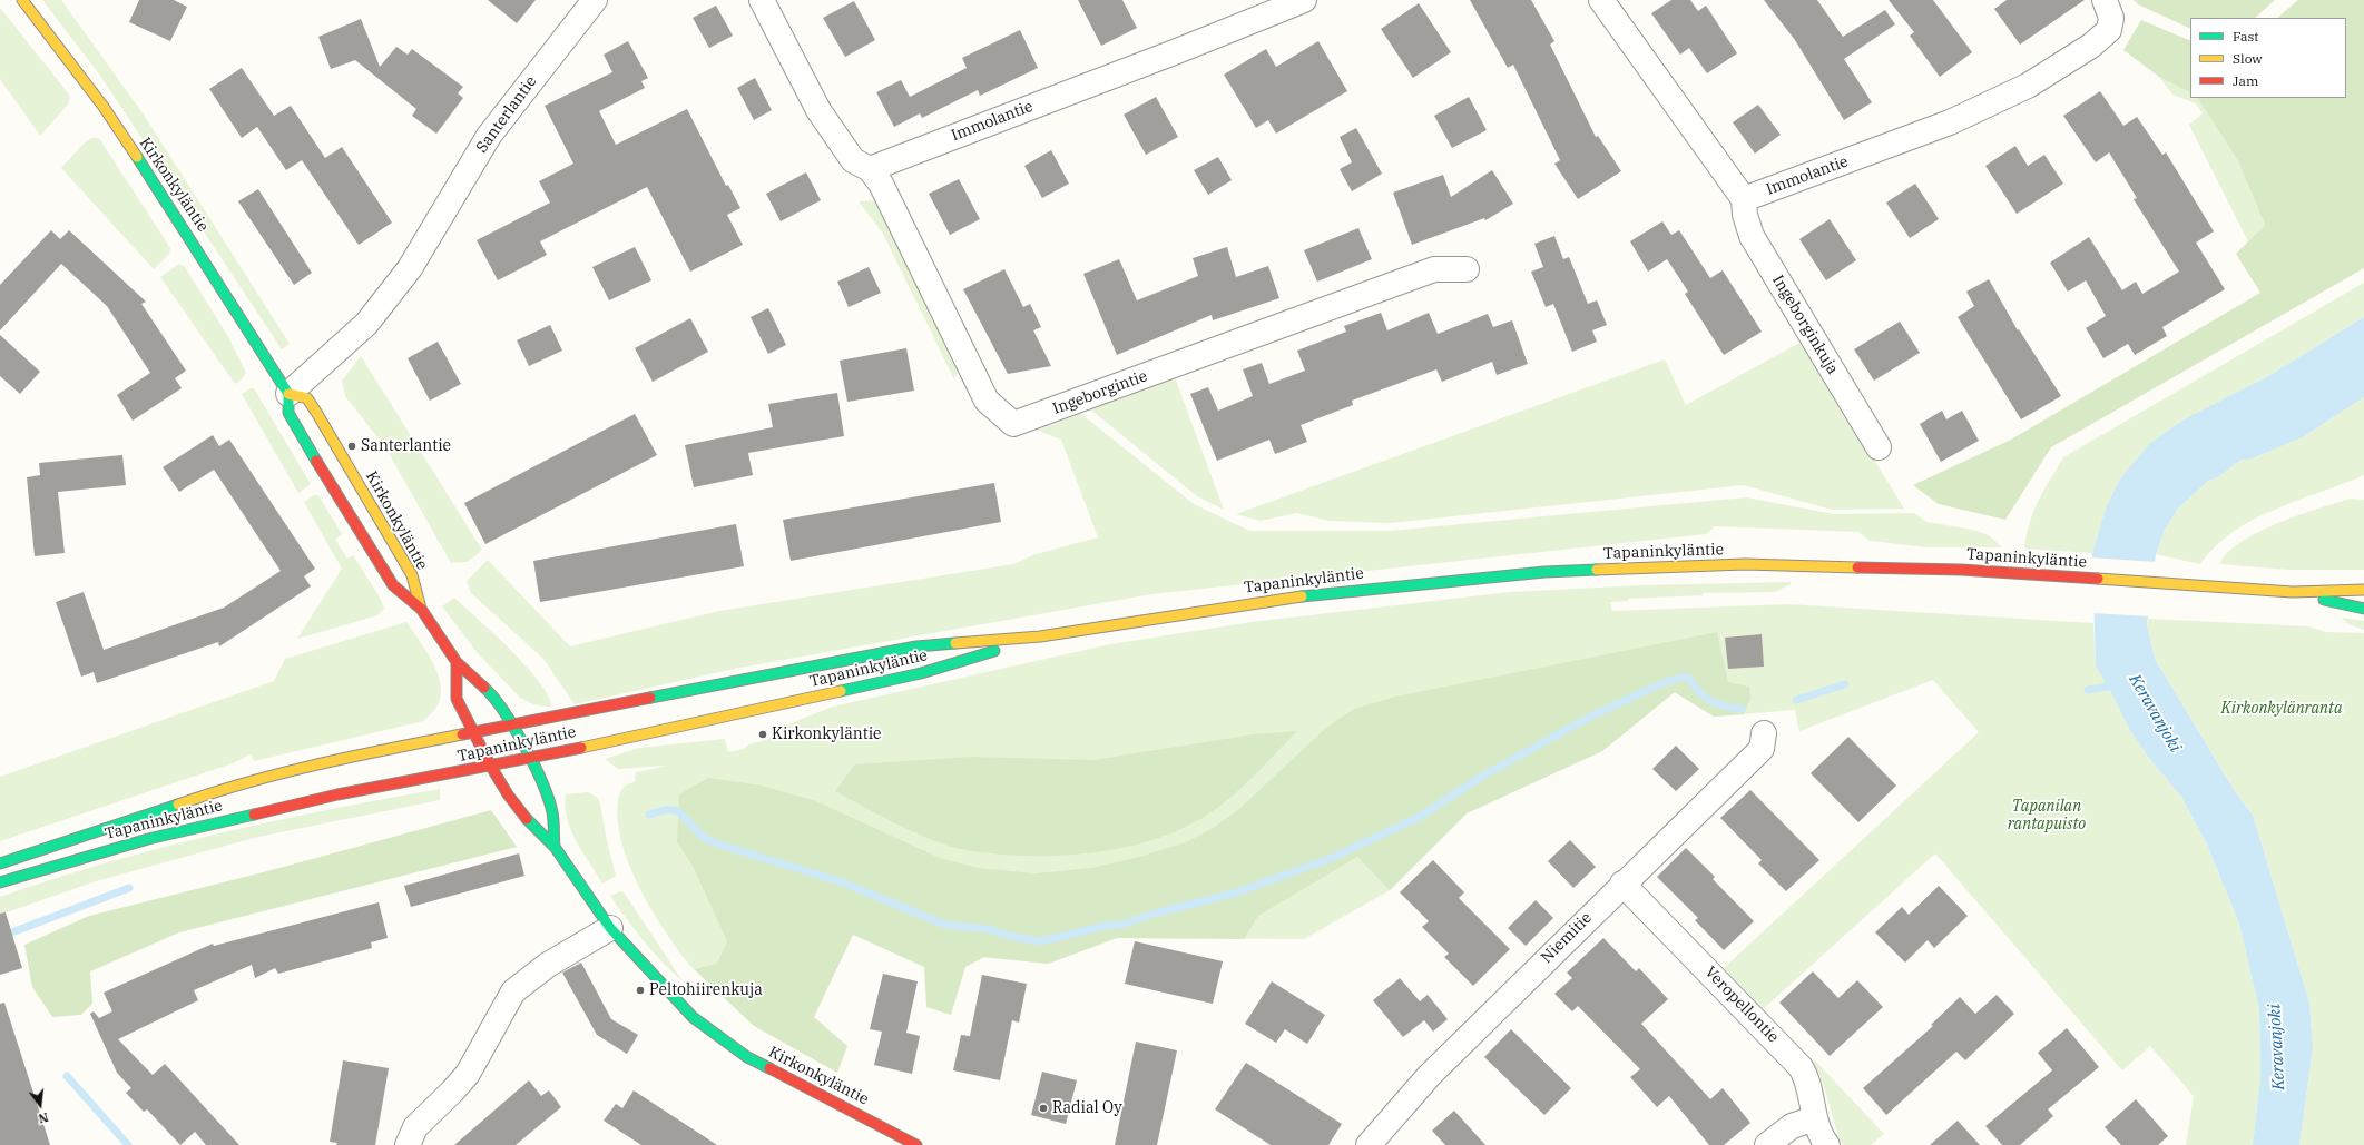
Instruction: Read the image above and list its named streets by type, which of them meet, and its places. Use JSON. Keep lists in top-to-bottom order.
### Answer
{
  "streets": {
    "main road": ["Kirkonkyläntie", "Tapaninkyläntie"],
    "street": [
      "Santerlantie",
      "Immolantie",
      "Ingeborginkuja",
      "Ingeborgintie",
      "Niemitie",
      "Veropellontie"
    ]
  },
  "crossings": [
    ["Santerlantie", "Kirkonkyläntie"],
    ["Immolantie", "Ingeborginkuja"],
    ["Immolantie", "Ingeborgintie"],
    ["Kirkonkyläntie", "Tapaninkyläntie"],
    ["Niemitie", "Veropellontie"]
  ],
  "water": ["Keravanjoki"],
  "parks": ["Kirkonkylänranta", "Tapanilan rantapuisto"],
  "places": [
    "Santerlantie",
    "Kirkonkyläntie",
    "Peltohiirenkuja",
    "Radial Oy"
  ],
  "legend": ["Fast", "Slow", "Jam"],
  "north": "bottom"
}
